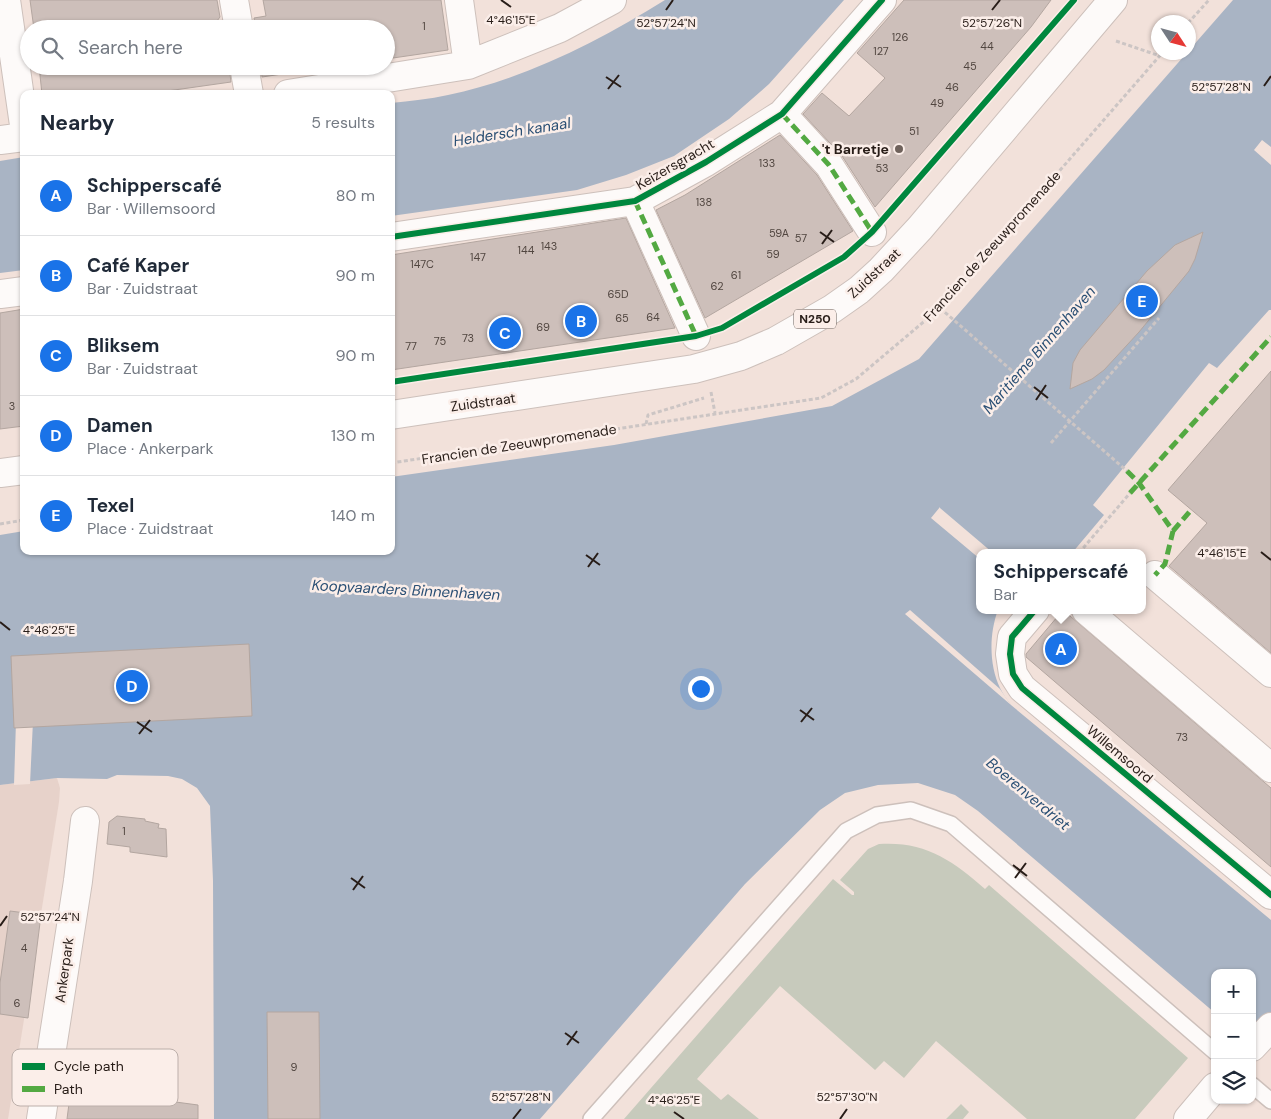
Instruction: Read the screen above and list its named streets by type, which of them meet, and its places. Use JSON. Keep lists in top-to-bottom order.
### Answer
{
  "streets": {
    "street": [
      "Keizersgracht",
      "Zuidstraat",
      "N250",
      "Willemsoord",
      "Ankerpark"
    ],
    "path": ["Francien de Zeeuwpromenade"]
  },
  "water": [
    "Heldersch kanaal",
    "Maritieme Binnenhaven",
    "Koopvaarders Binnenhaven",
    "Boerenverdriet"
  ],
  "places": ["'t Barretje"],
  "house_numbers": [
    "1",
    "126",
    "44",
    "127",
    "45",
    "46",
    "49",
    "51",
    "133",
    "53",
    "138",
    "59A",
    "57",
    "143",
    "144",
    "59",
    "147",
    "147C",
    "61",
    "62",
    "65D",
    "64",
    "65",
    "69",
    "73",
    "75",
    "77",
    "3",
    "73",
    "1",
    "4",
    "6",
    "9"
  ],
  "legend": ["Cycle path", "Path"],
  "north": "bottom right",
  "page": {
    "search": "Search here",
    "heading": ["Nearby", "5 results"],
    "list": [
      {
        "mark": "A",
        "name": "Schipperscafé",
        "note": "Bar · Willemsoord",
        "value": "80 m"
      },
      {
        "mark": "B",
        "name": "Café Kaper",
        "note": "Bar · Zuidstraat",
        "value": "90 m"
      },
      {
        "mark": "C",
        "name": "Bliksem",
        "note": "Bar · Zuidstraat",
        "value": "90 m"
      },
      {
        "mark": "D",
        "name": "Damen",
        "note": "Place · Ankerpark",
        "value": "130 m"
      },
      {
        "mark": "E",
        "name": "Texel",
        "note": "Place · Zuidstraat",
        "value": "140 m"
      }
    ],
    "pins": [
      "E",
      "B",
      "C",
      "A",
      "D"
    ],
    "popup": ["Schipperscafé", "Bar"],
    "map_buttons": ["+", "−"]
  },
  "coordinates": [
    "4°46'15\"E",
    "52°57'24\"N",
    "52°57'26\"N",
    "52°57'28\"N",
    "4°46'25\"E",
    "52°57'30\"N"
  ]
}
